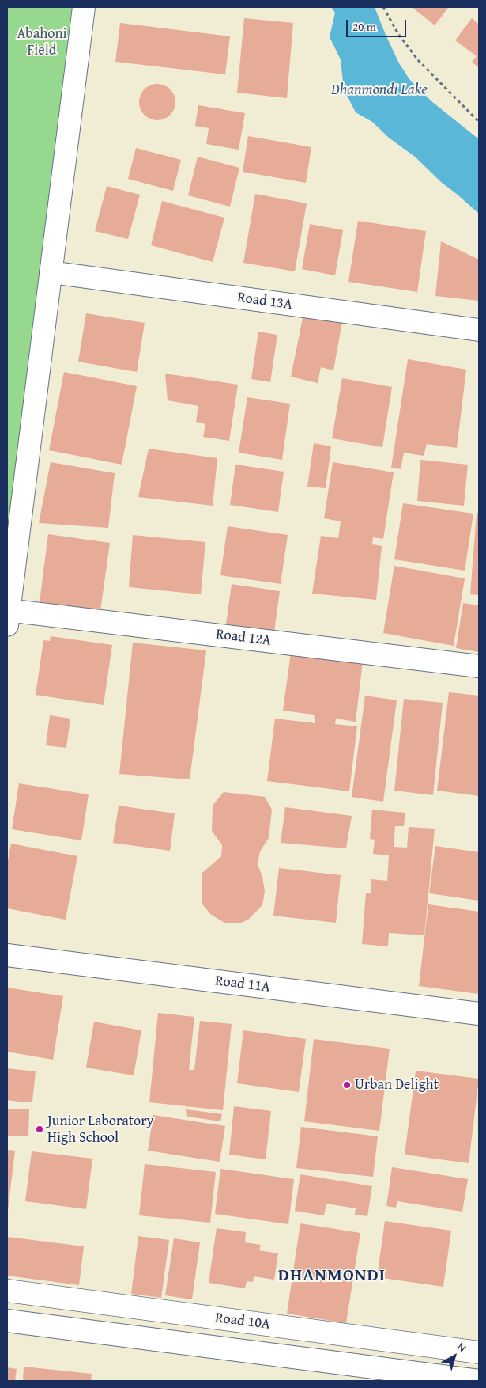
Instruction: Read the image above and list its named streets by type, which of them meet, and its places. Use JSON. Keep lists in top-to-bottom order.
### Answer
{
  "streets": {
    "street": [
      "Road 13A",
      "Road 12A",
      "Road 11A",
      "Road 10A"
    ]
  },
  "districts": ["DHANMONDI"],
  "water": ["Dhanmondi Lake"],
  "parks": ["Abahoni Field"],
  "places": ["Urban Delight", "Junior Laboratory High School"],
  "scale_bar": "20 m",
  "north": "top right"
}
